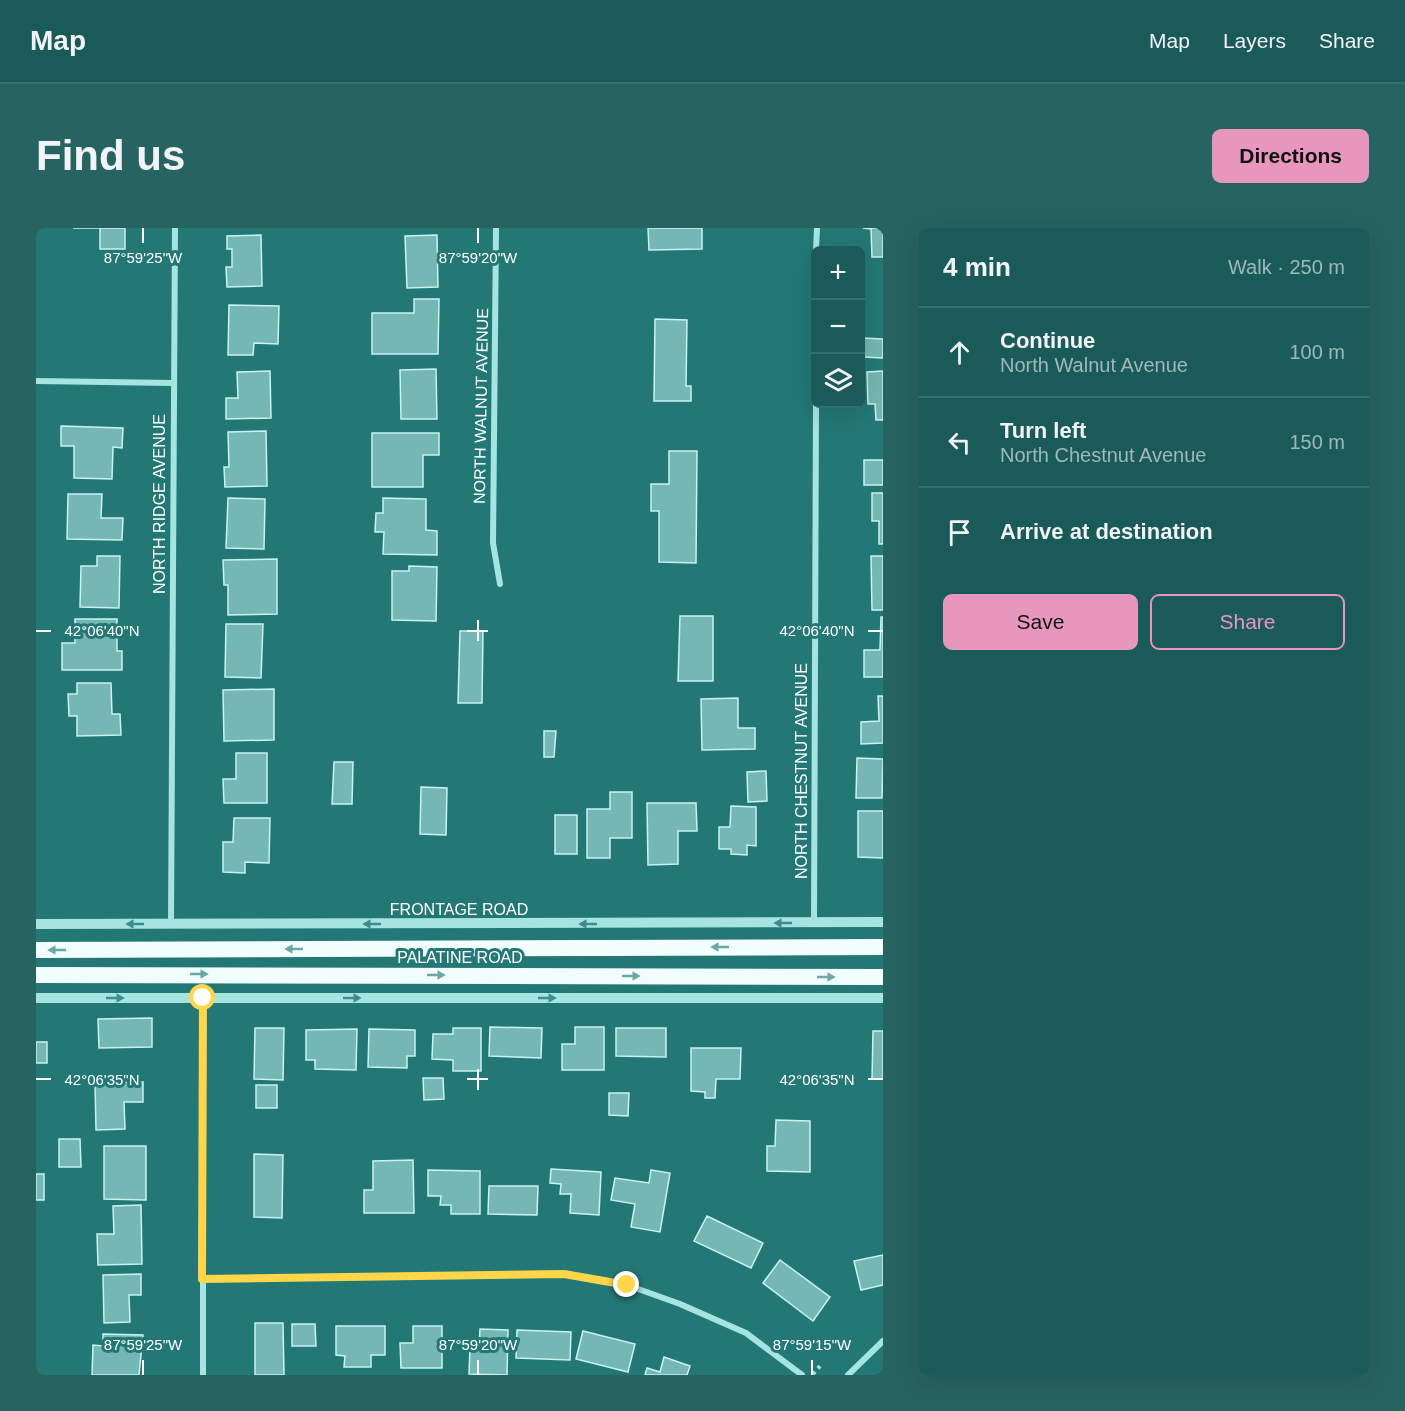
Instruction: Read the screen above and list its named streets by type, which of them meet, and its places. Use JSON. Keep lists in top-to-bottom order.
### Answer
{
  "streets": {
    "highway": ["PALATINE ROAD"],
    "street": [
      "NORTH WALNUT AVENUE",
      "NORTH RIDGE AVENUE",
      "NORTH CHESTNUT AVENUE",
      "FRONTAGE ROAD"
    ]
  },
  "crossings": [
    ["NORTH RIDGE AVENUE", "FRONTAGE ROAD"],
    ["NORTH CHESTNUT AVENUE", "FRONTAGE ROAD"]
  ],
  "page": {
    "header": "Map",
    "nav": ["Map", "Layers", "Share"],
    "buttons": [
      "Directions",
      ["Save", "Share"]
    ],
    "title": "Find us",
    "heading": ["4 min", "Walk · 250 m"],
    "map_buttons": ["+", "−"],
    "list": [
      ["Continue", "North Walnut Avenue", "100 m"],
      ["Turn left", "North Chestnut Avenue", "150 m"],
      "Arrive at destination"
    ]
  },
  "coordinates": [
    "87°59'25\"W",
    "87°59'20\"W",
    "42°06'40\"N",
    "42°06'35\"N",
    "87°59'15\"W"
  ]
}
